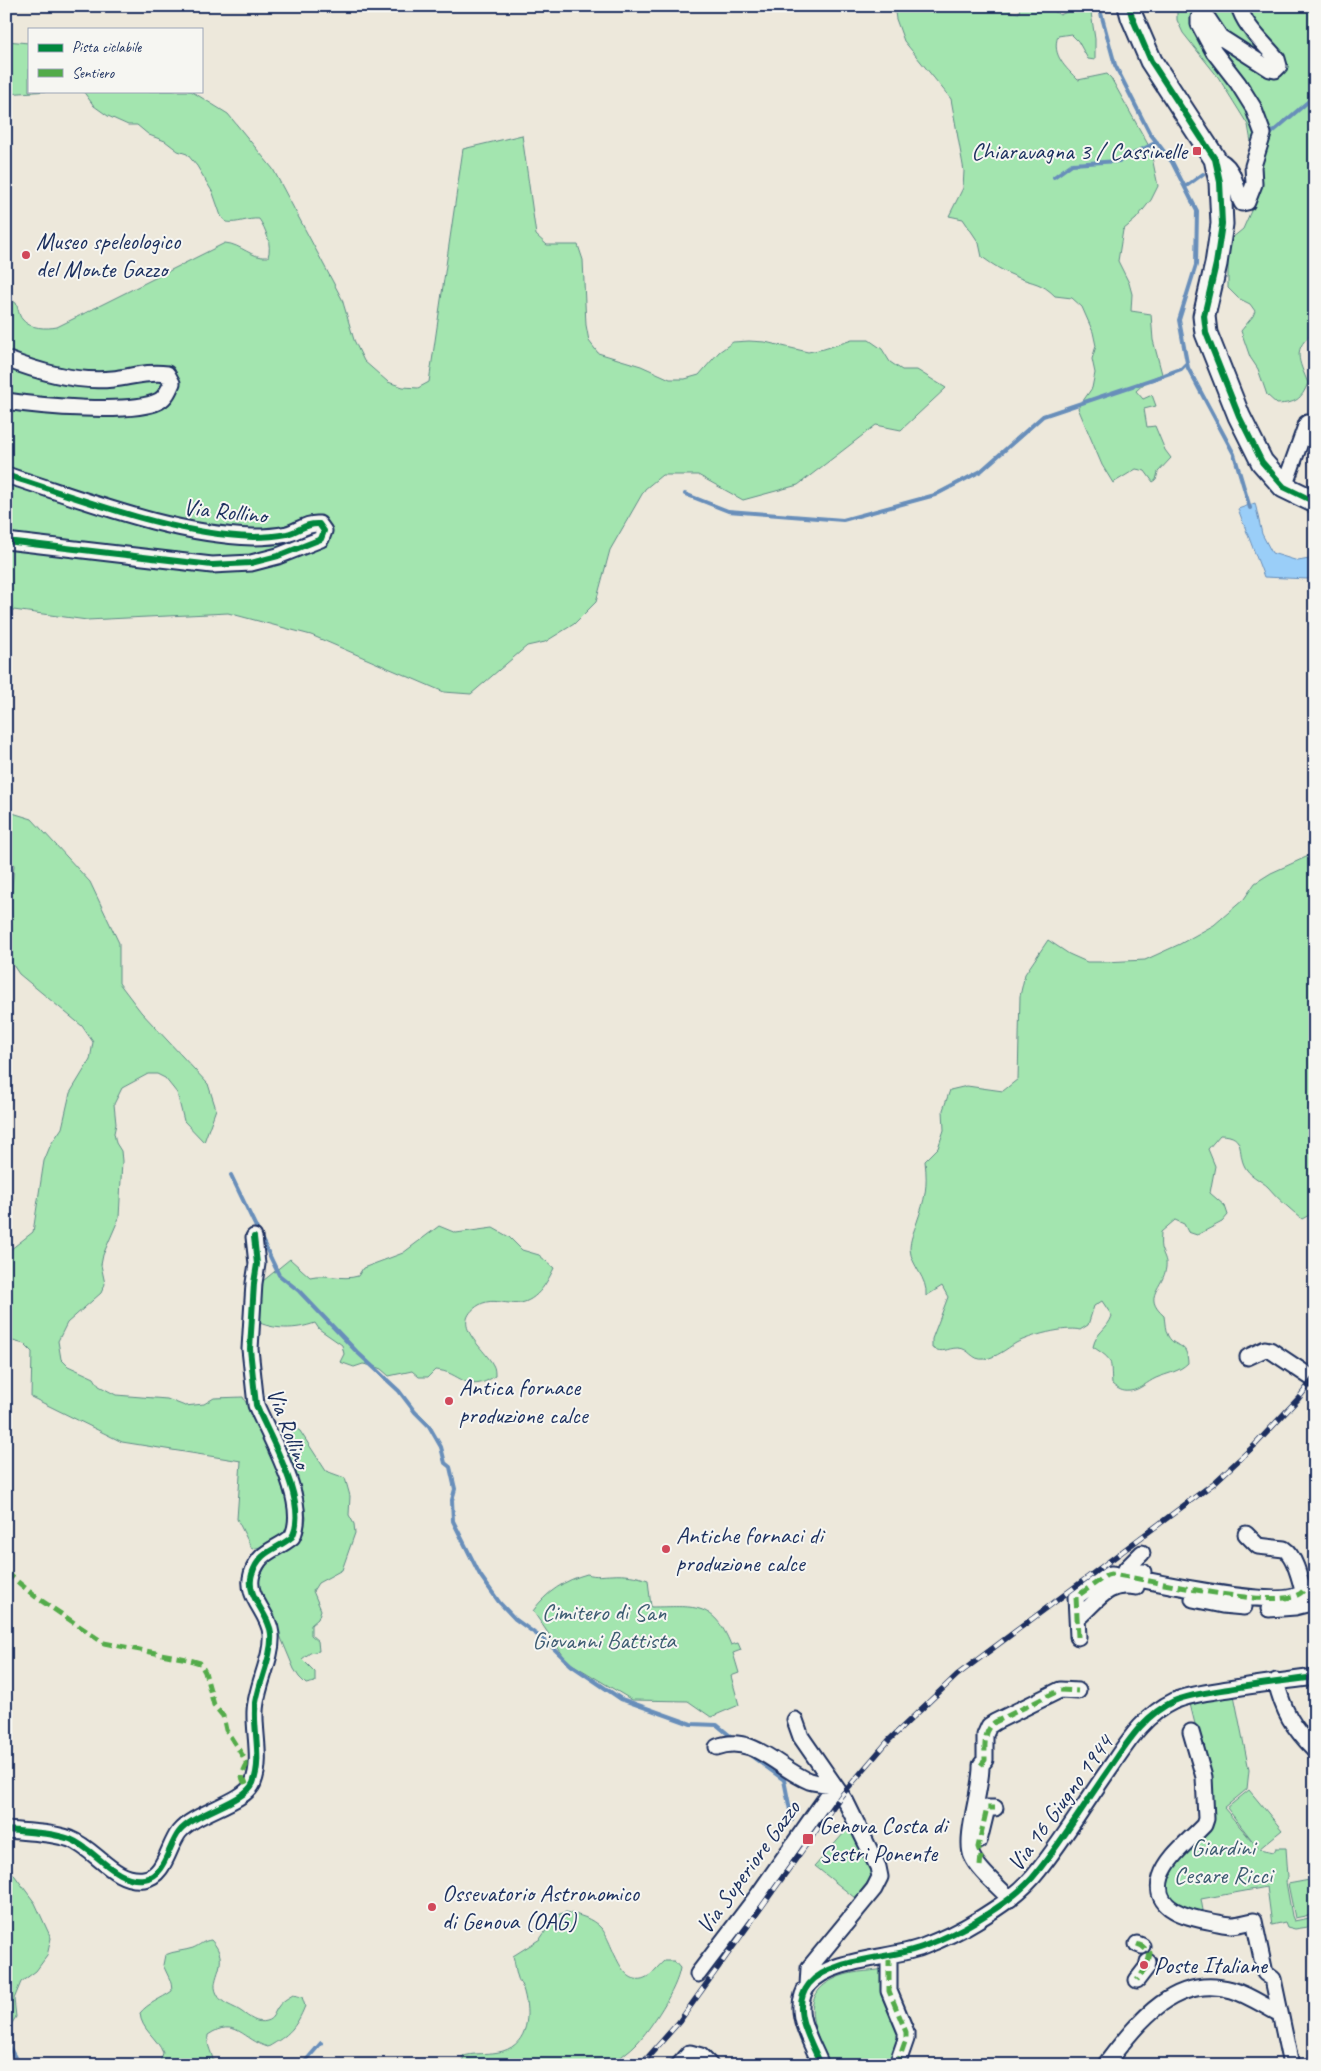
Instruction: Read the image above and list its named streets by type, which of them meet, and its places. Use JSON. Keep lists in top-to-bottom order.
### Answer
{
  "streets": {
    "street": ["Via Rollino", "Via 16 Giugno 1944", "Via Superiore Gazzo"]
  },
  "parks": ["Cimitero di San Giovanni Battista", "Giardini Cesare Ricci"],
  "places": {
    "transit": ["Chiaravagna 3 / Cassinelle", "Genova Costa di Sestri Ponente"],
    "other": [
      "Museo speleologico del Monte Gazzo",
      "Antica fornace produzione calce",
      "Antiche fornaci di produzione calce",
      "Ossevatorio Astronomico di Genova (OAG)",
      "Poste Italiane"
    ]
  },
  "legend": ["Pista ciclabile", "Sentiero"]
}
